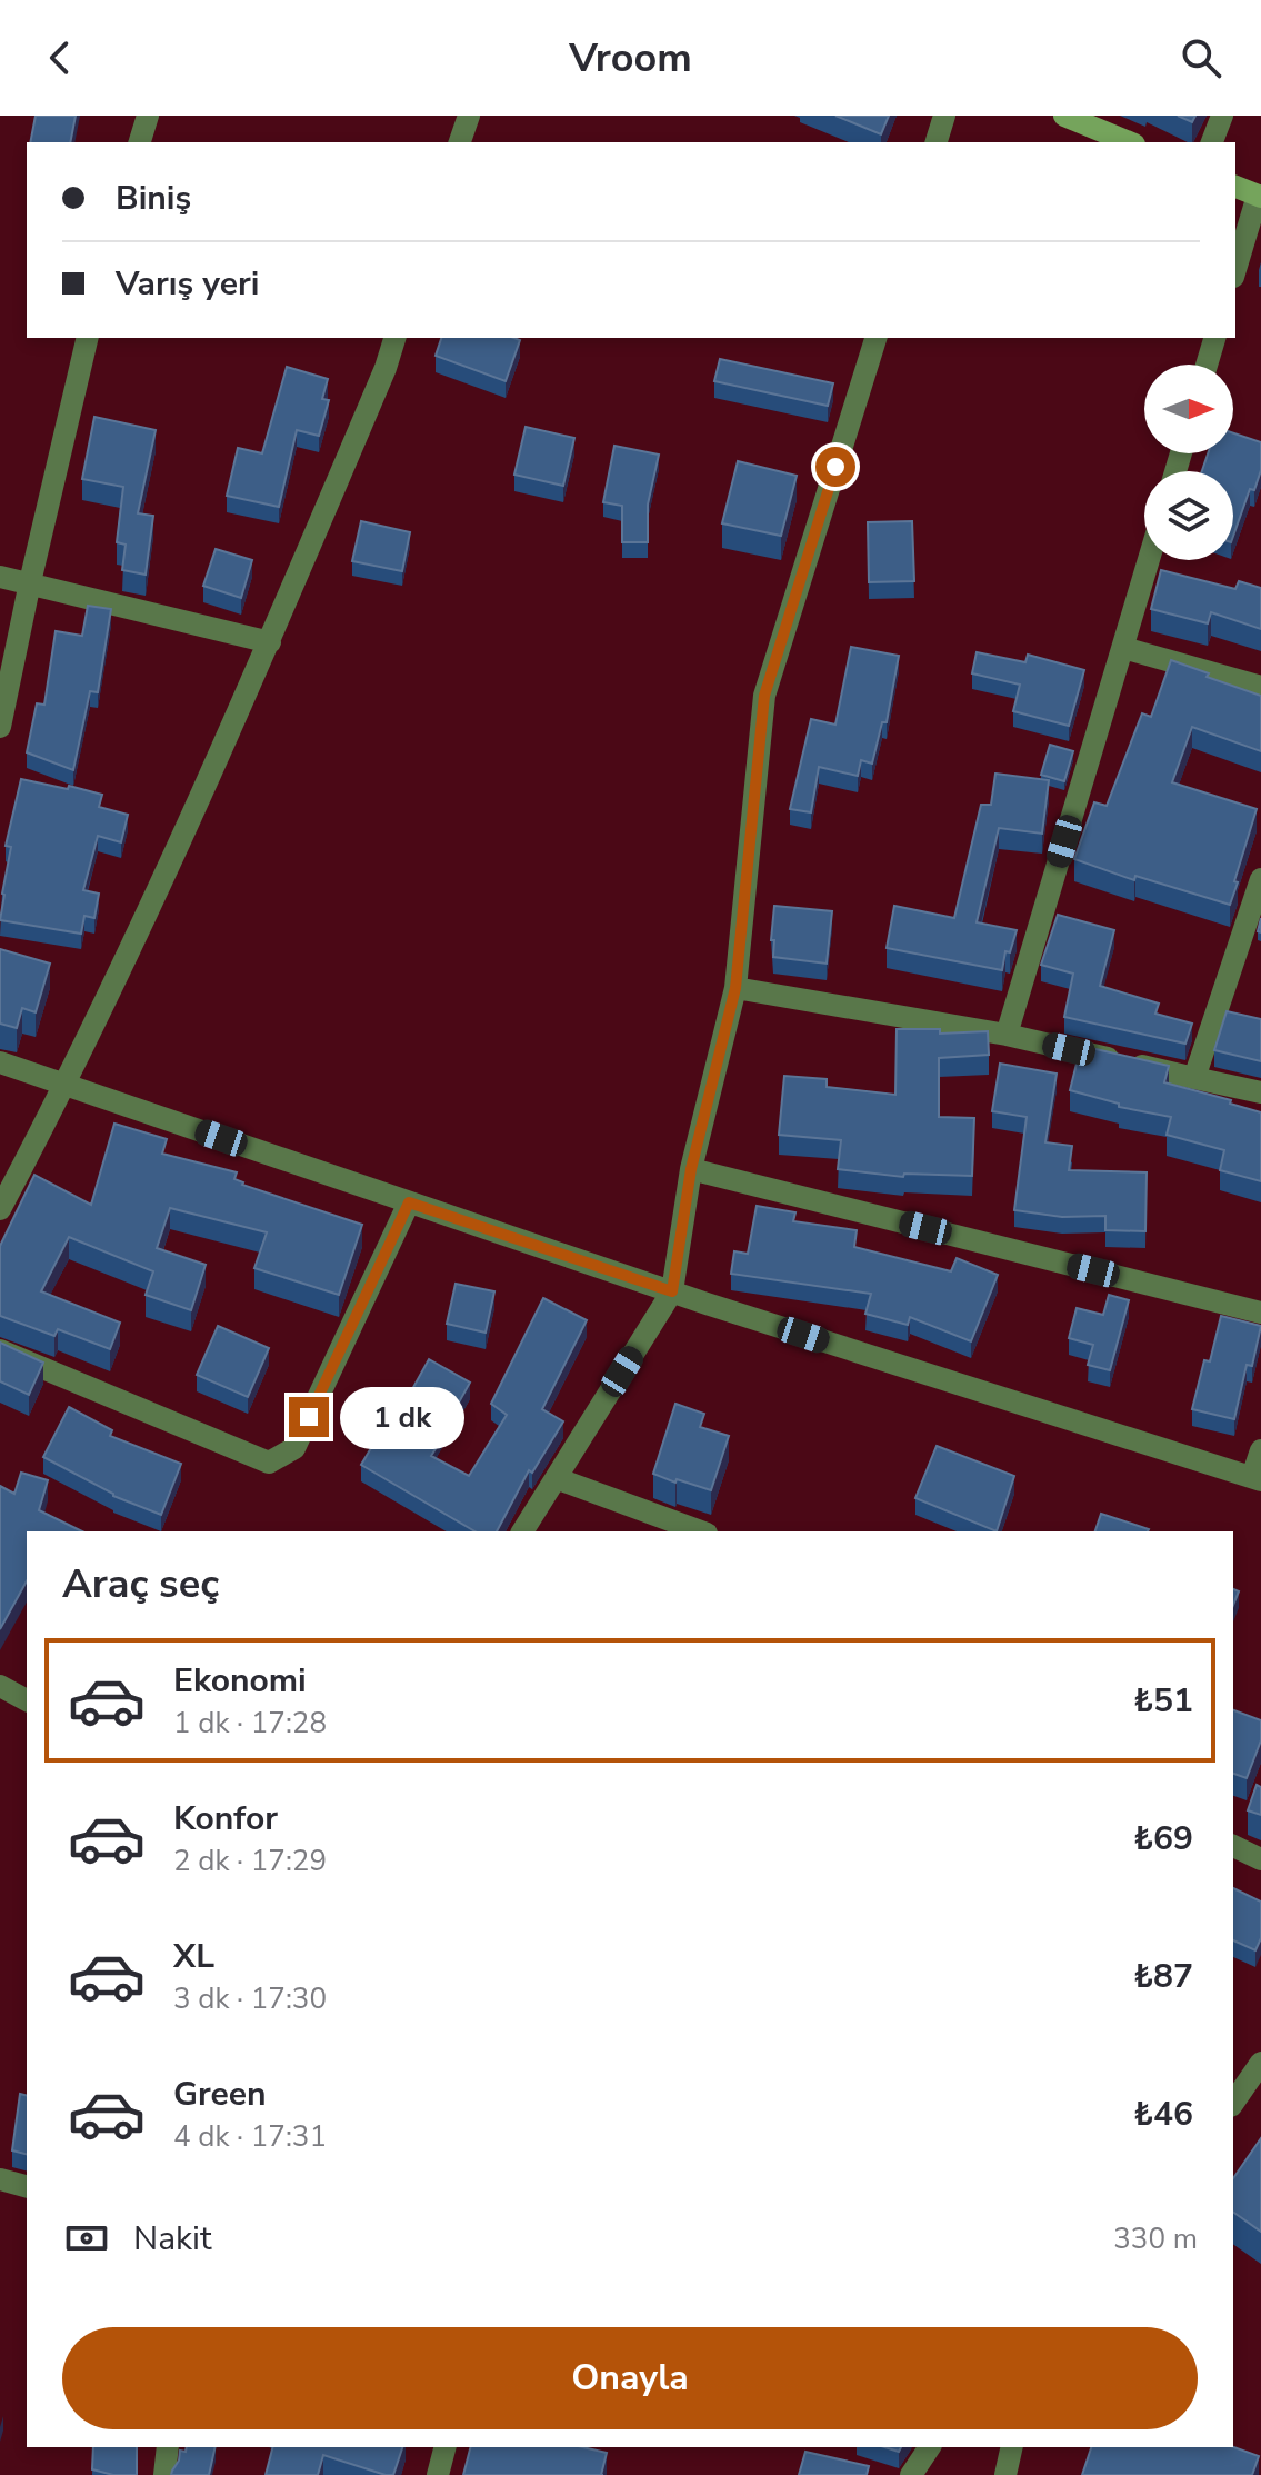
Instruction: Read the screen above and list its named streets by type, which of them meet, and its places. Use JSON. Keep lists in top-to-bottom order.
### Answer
{
  "north": "right",
  "page": {
    "header": "Vroom",
    "banner": ["Biniş", "Varış yeri"],
    "bubble": "1 dk",
    "heading": "Araç seç",
    "list": [
      {
        "name": "Ekonomi",
        "note": "1 dk · 17:28",
        "value": "₺51"
      },
      {
        "name": "Konfor",
        "note": "2 dk · 17:29",
        "value": "₺69"
      },
      {
        "name": "XL",
        "note": "3 dk · 17:30",
        "value": "₺87"
      },
      {
        "name": "Green",
        "note": "4 dk · 17:31",
        "value": "₺46"
      }
    ],
    "pay": ["Nakit", "330 m"],
    "buttons": "Onayla"
  }
}
